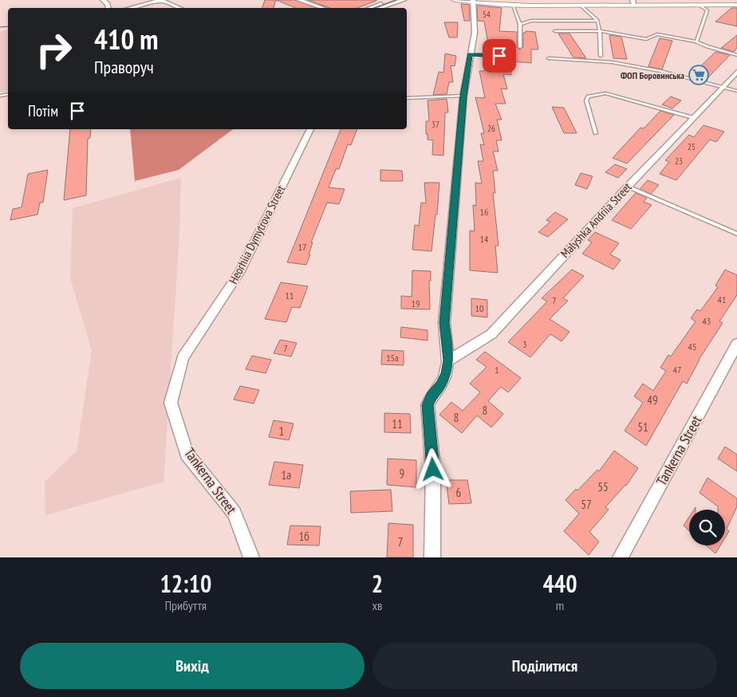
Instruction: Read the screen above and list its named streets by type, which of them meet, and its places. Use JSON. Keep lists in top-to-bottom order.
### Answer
{
  "streets": {
    "street": ["Malyshka Andriia Street", "Heorhiia Dymytrova Street", "Tankerna Street"]
  },
  "crossings": [
    ["Heorhiia Dymytrova Street", "Tankerna Street"]
  ],
  "places": {
    "supermarket": ["ФОП Боровинська"]
  },
  "house_numbers": [
    "54",
    "37",
    "26",
    "25",
    "23",
    "16",
    "14",
    "17",
    "11",
    "41",
    "7",
    "19",
    "10",
    "43",
    "3",
    "45",
    "7",
    "15а",
    "1",
    "47",
    "49",
    "8",
    "8",
    "11",
    "51",
    "1",
    "9",
    "1а",
    "55",
    "6",
    "57",
    "1б",
    "7"
  ],
  "page": {
    "turn": ["410 m", "Праворуч"],
    "then": "Потім",
    "eta": [
      "12:10",
      "Прибуття",
      "2",
      "хв",
      "440",
      "m"
    ],
    "buttons": ["Вихід", "Поділитися"]
  }
}
